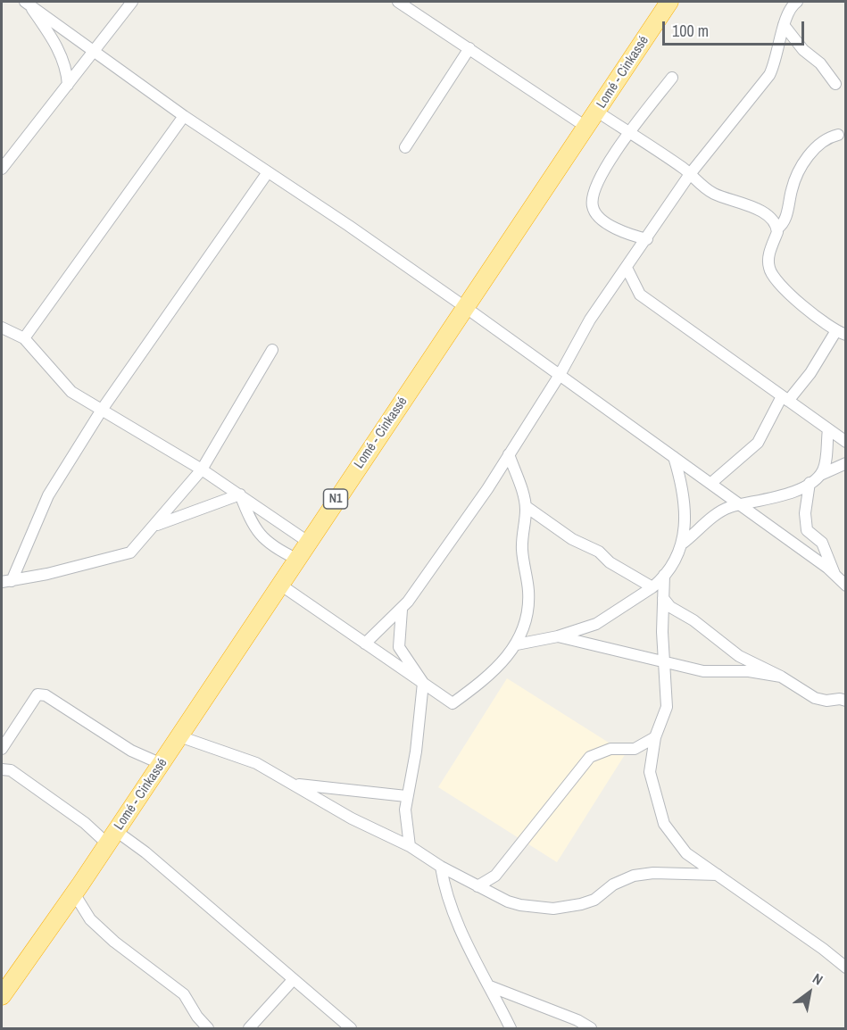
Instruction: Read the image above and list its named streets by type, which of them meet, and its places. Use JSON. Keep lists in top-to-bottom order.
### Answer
{
  "streets": {
    "highway": ["Lomé - Cinkassé", "N1"]
  },
  "scale_bar": "100 m",
  "north": "top right"
}
